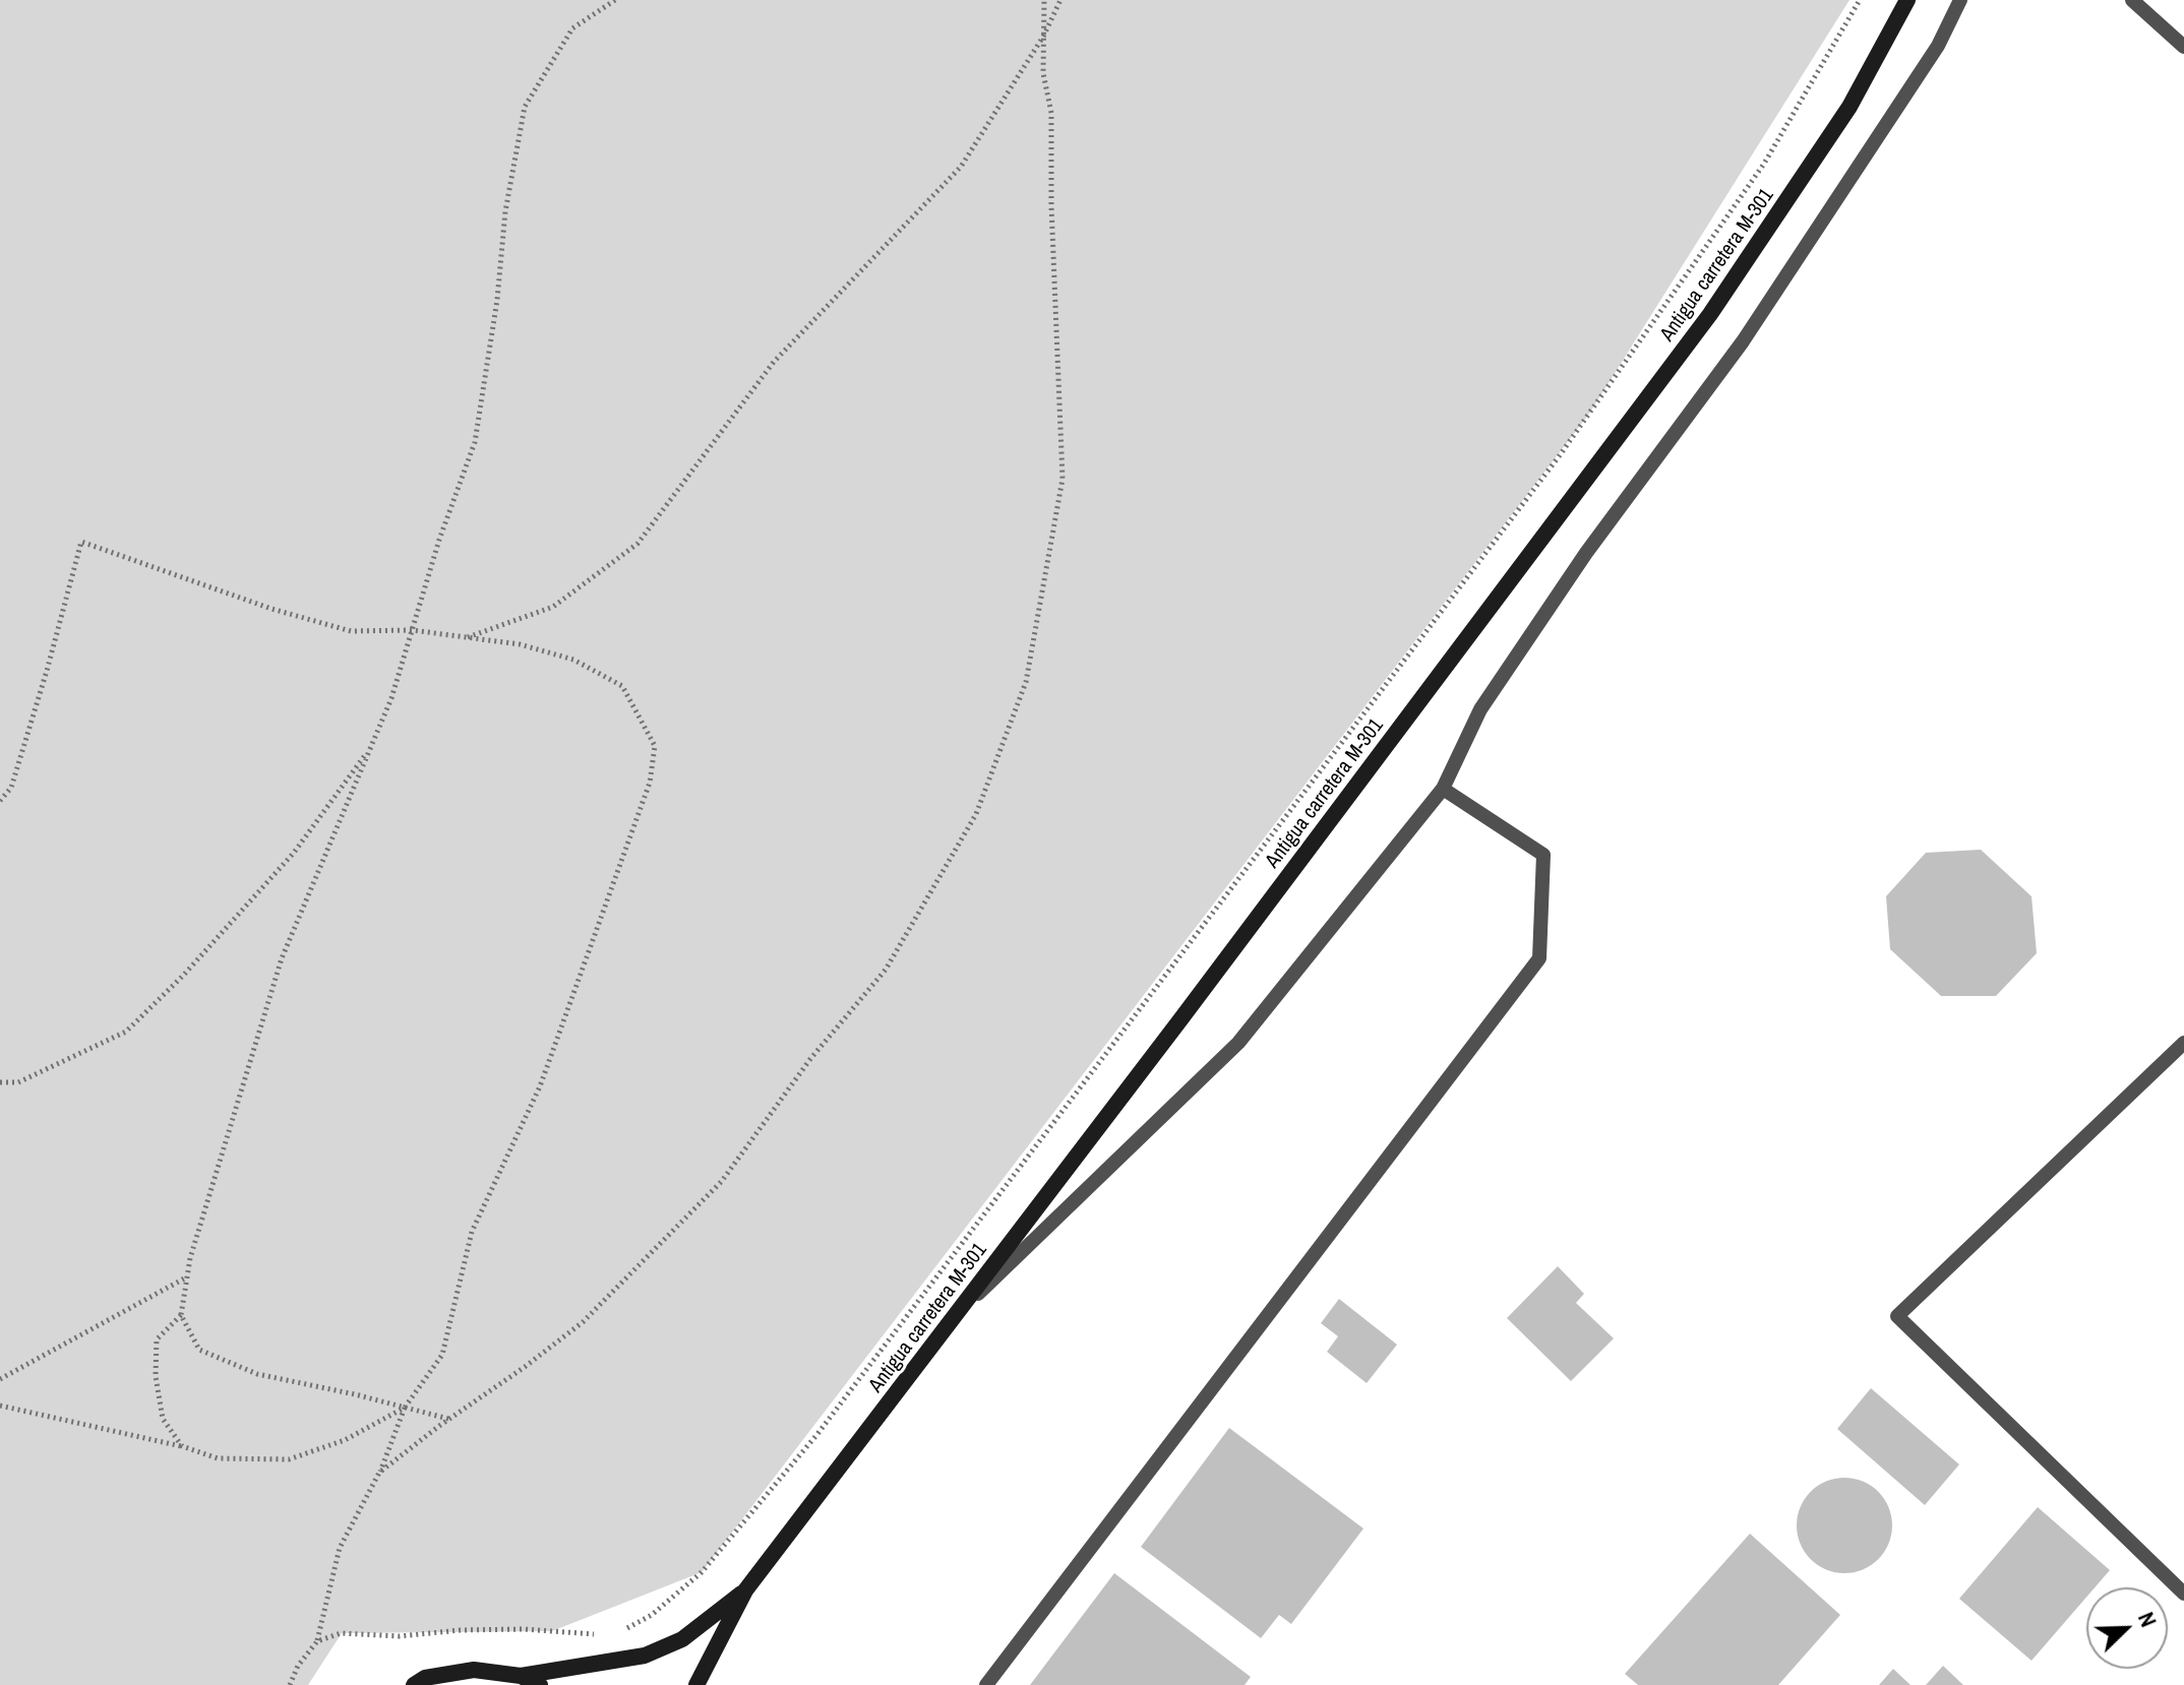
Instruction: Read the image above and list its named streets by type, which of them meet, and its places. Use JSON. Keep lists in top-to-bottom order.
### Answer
{
  "streets": {
    "street": ["Antigua carretera M-301"]
  },
  "north": "top right"
}
